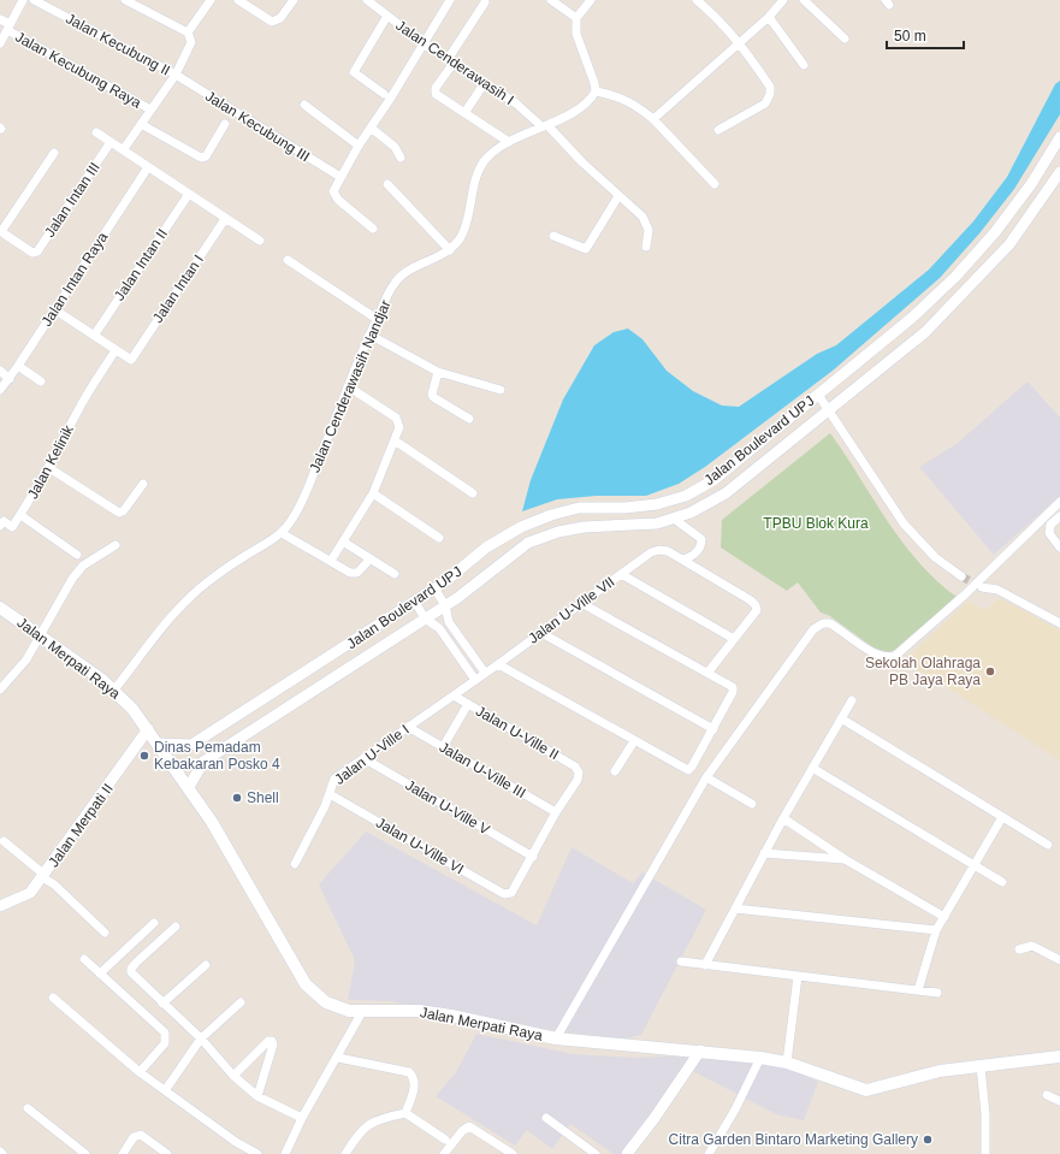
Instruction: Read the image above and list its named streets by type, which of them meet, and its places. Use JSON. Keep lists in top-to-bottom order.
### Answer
{
  "streets": {
    "main road": ["Jalan Merpati Raya"],
    "street": [
      "Jalan Kecubung II",
      "Jalan Cenderawasih I",
      "Jalan Kecubung Raya",
      "Jalan Kecubung III",
      "Jalan Intan III",
      "Jalan Intan II",
      "Jalan Intan Raya",
      "Jalan Intan I",
      "Jalan Cenderawasih Nandjar",
      "Jalan Boulevard UPJ",
      "Jalan Kelinik",
      "Jalan U-Ville VII",
      "Jalan U-Ville II",
      "Jalan U-Ville I",
      "Jalan U-Ville III",
      "Jalan U-Ville V",
      "Jalan Merpati II",
      "Jalan U-Ville VI"
    ]
  },
  "crossings": [
    ["Jalan Kecubung II", "Jalan Kecubung III"],
    ["Jalan Cenderawasih I", "Jalan Cenderawasih Nandjar"],
    ["Jalan Intan I", "Jalan Kelinik"],
    ["Jalan Cenderawasih Nandjar", "Jalan Merpati Raya"],
    ["Jalan Boulevard UPJ", "Jalan Merpati Raya"],
    ["Jalan U-Ville VII", "Jalan U-Ville I"],
    ["Jalan Merpati Raya", "Jalan Merpati II"],
    ["Jalan U-Ville II", "Jalan U-Ville I"],
    ["Jalan U-Ville II", "Jalan U-Ville III"],
    ["Jalan U-Ville I", "Jalan U-Ville III"],
    ["Jalan U-Ville I", "Jalan U-Ville V"],
    ["Jalan U-Ville I", "Jalan U-Ville VI"],
    ["Jalan U-Ville V", "Jalan U-Ville VI"]
  ],
  "parks": ["TPBU Blok Kura"],
  "places": [
    "Sekolah Olahraga PB Jaya Raya",
    "Dinas Pemadam Kebakaran Posko 4",
    "Shell",
    "Citra Garden Bintaro Marketing Gallery"
  ],
  "scale_bar": "50 m"
}
